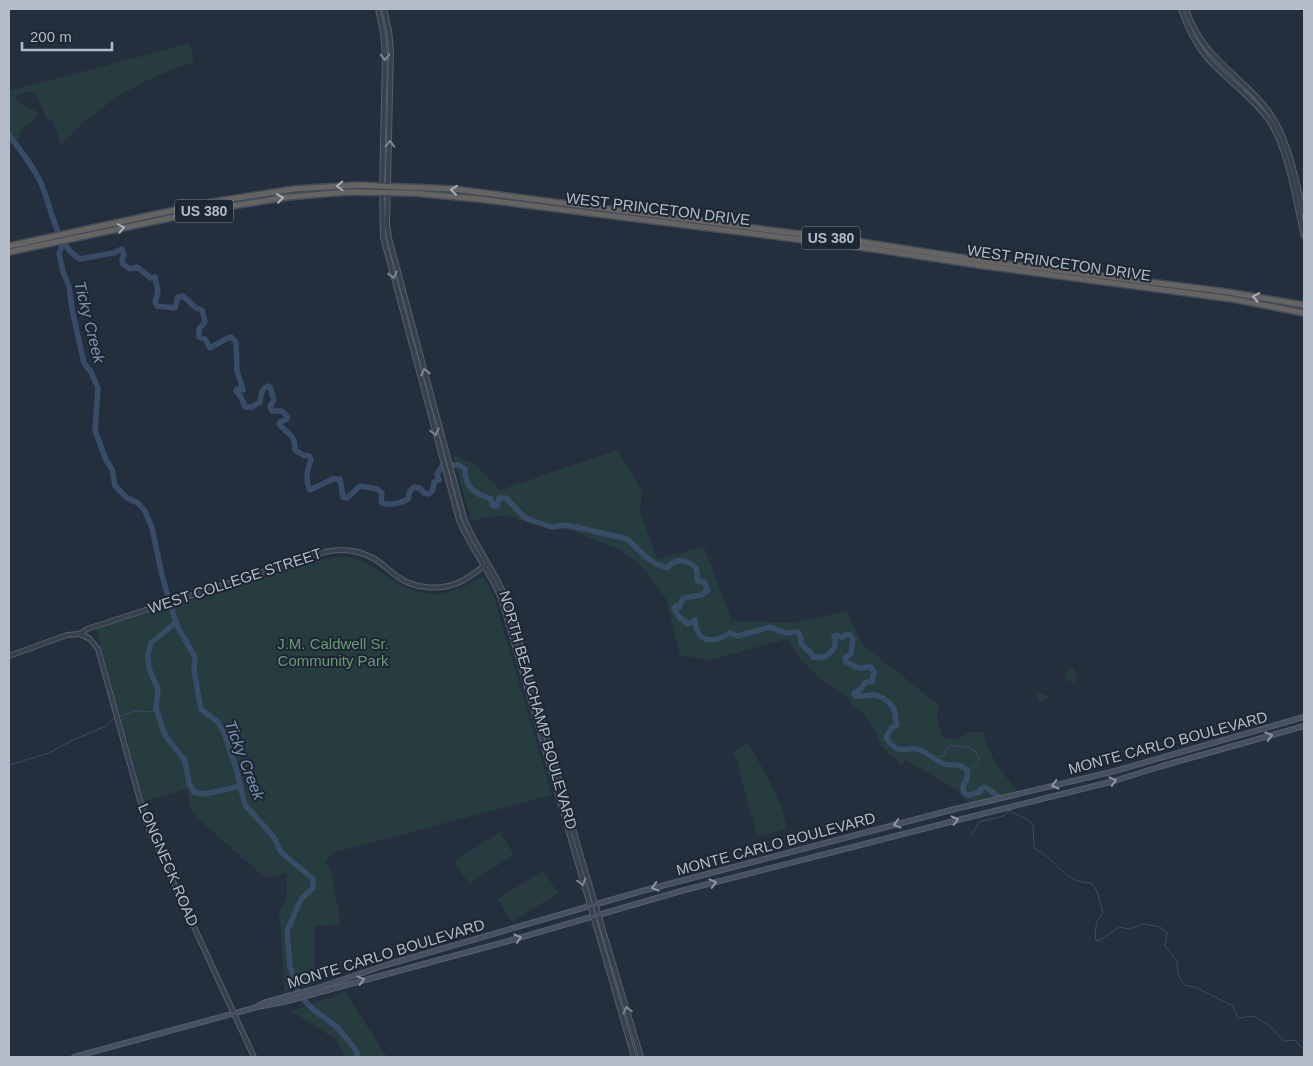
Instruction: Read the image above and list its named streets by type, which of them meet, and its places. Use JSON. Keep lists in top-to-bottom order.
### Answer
{
  "streets": {
    "highway": ["WEST PRINCETON DRIVE", "US 380"],
    "main road": ["MONTE CARLO BOULEVARD"],
    "street": ["WEST COLLEGE STREET", "NORTH BEAUCHAMP BOULEVARD", "LONGNECK ROAD"]
  },
  "crossings": [
    ["WEST PRINCETON DRIVE", "NORTH BEAUCHAMP BOULEVARD"],
    ["WEST COLLEGE STREET", "NORTH BEAUCHAMP BOULEVARD"],
    ["WEST COLLEGE STREET", "LONGNECK ROAD"],
    ["NORTH BEAUCHAMP BOULEVARD", "MONTE CARLO BOULEVARD"],
    ["MONTE CARLO BOULEVARD", "LONGNECK ROAD"]
  ],
  "water": ["Ticky Creek"],
  "parks": ["J.M. Caldwell Sr. Community Park"],
  "scale_bar": "200 m"
}
